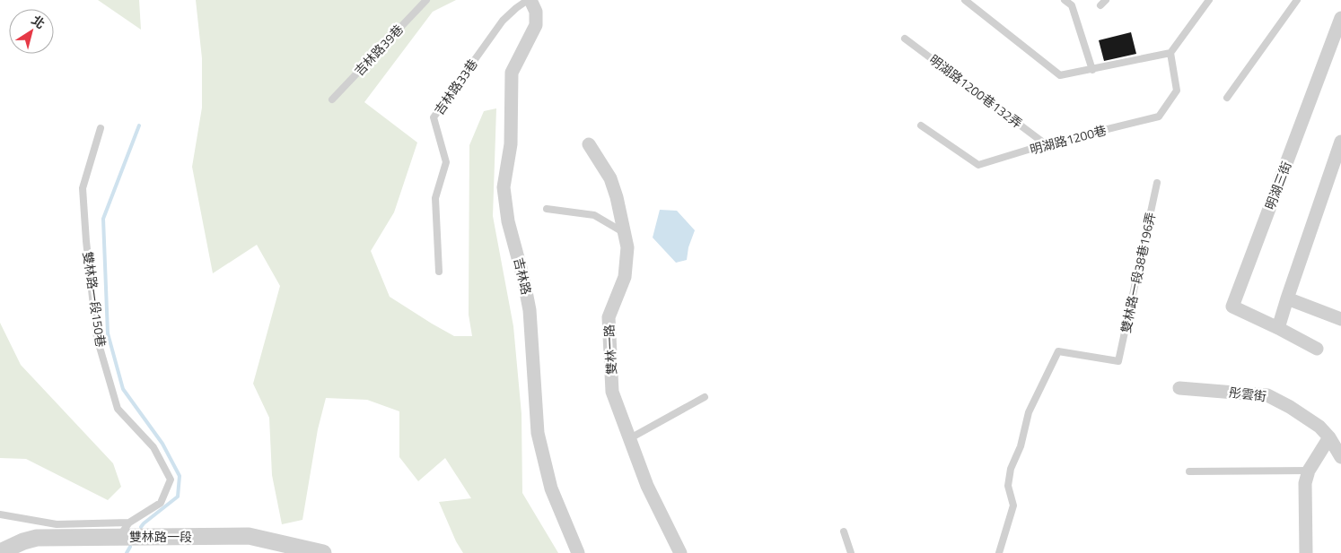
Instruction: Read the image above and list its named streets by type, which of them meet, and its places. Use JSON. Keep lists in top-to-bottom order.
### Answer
{
  "streets": {
    "street": [
      "明湖三街",
      "吉林路",
      "雙林一路",
      "彤雲街",
      "雙林路一段"
    ],
    "lane": [
      "吉林路39巷",
      "吉林路33巷",
      "明湖路1200巷132弄",
      "明湖路1200巷",
      "雙林路一段38巷196弄",
      "雙林路一段150巷"
    ]
  },
  "crossings": [
    ["吉林路33巷", "吉林路"],
    ["明湖路1200巷132弄", "明湖路1200巷"],
    ["雙林路一段150巷", "雙林路一段"]
  ],
  "north": "top right"
}
